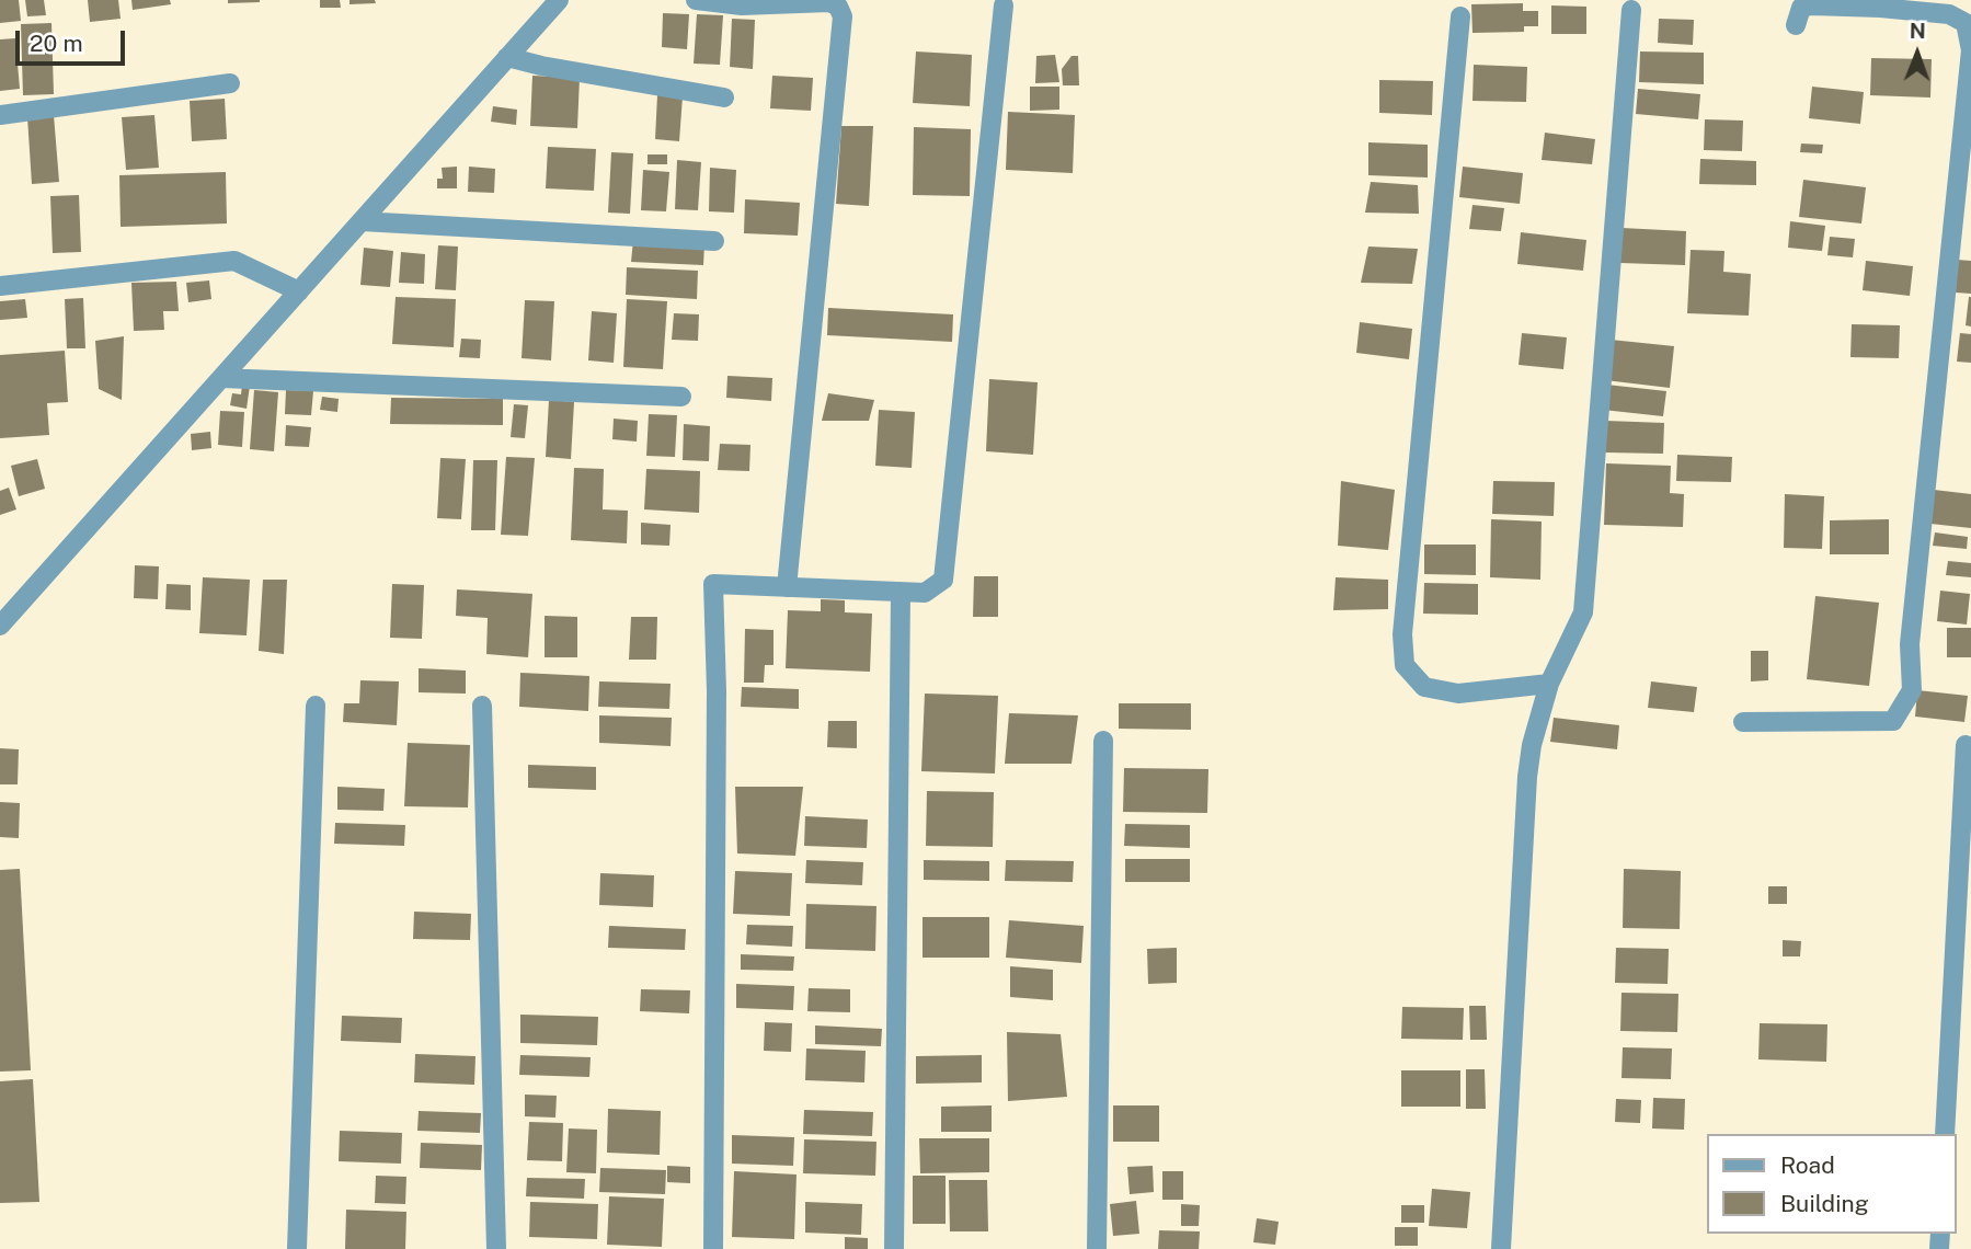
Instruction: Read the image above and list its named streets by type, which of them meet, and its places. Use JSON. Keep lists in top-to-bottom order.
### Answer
{
  "legend": ["Road", "Building"],
  "scale_bar": "20 m",
  "north": "top"
}
